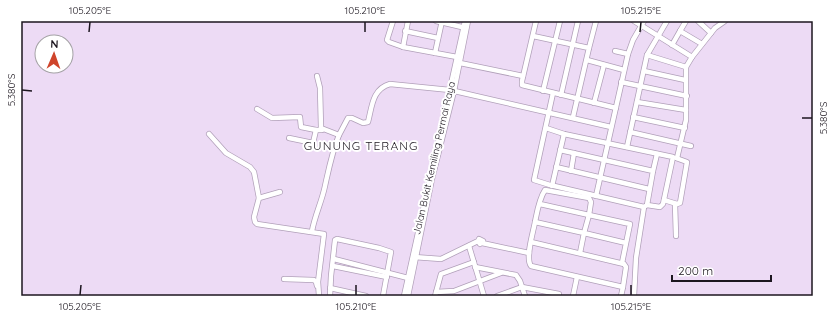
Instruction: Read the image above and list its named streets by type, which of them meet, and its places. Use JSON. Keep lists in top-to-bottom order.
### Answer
{
  "streets": {
    "street": ["Jalan Bukit Kemiling Permai Raya"]
  },
  "districts": ["GUNUNG TERANG"],
  "scale_bar": "200 m",
  "north": "top",
  "coordinates": [
    "105.205°E",
    "105.210°E",
    "105.215°E",
    "5.380°S"
  ]
}
